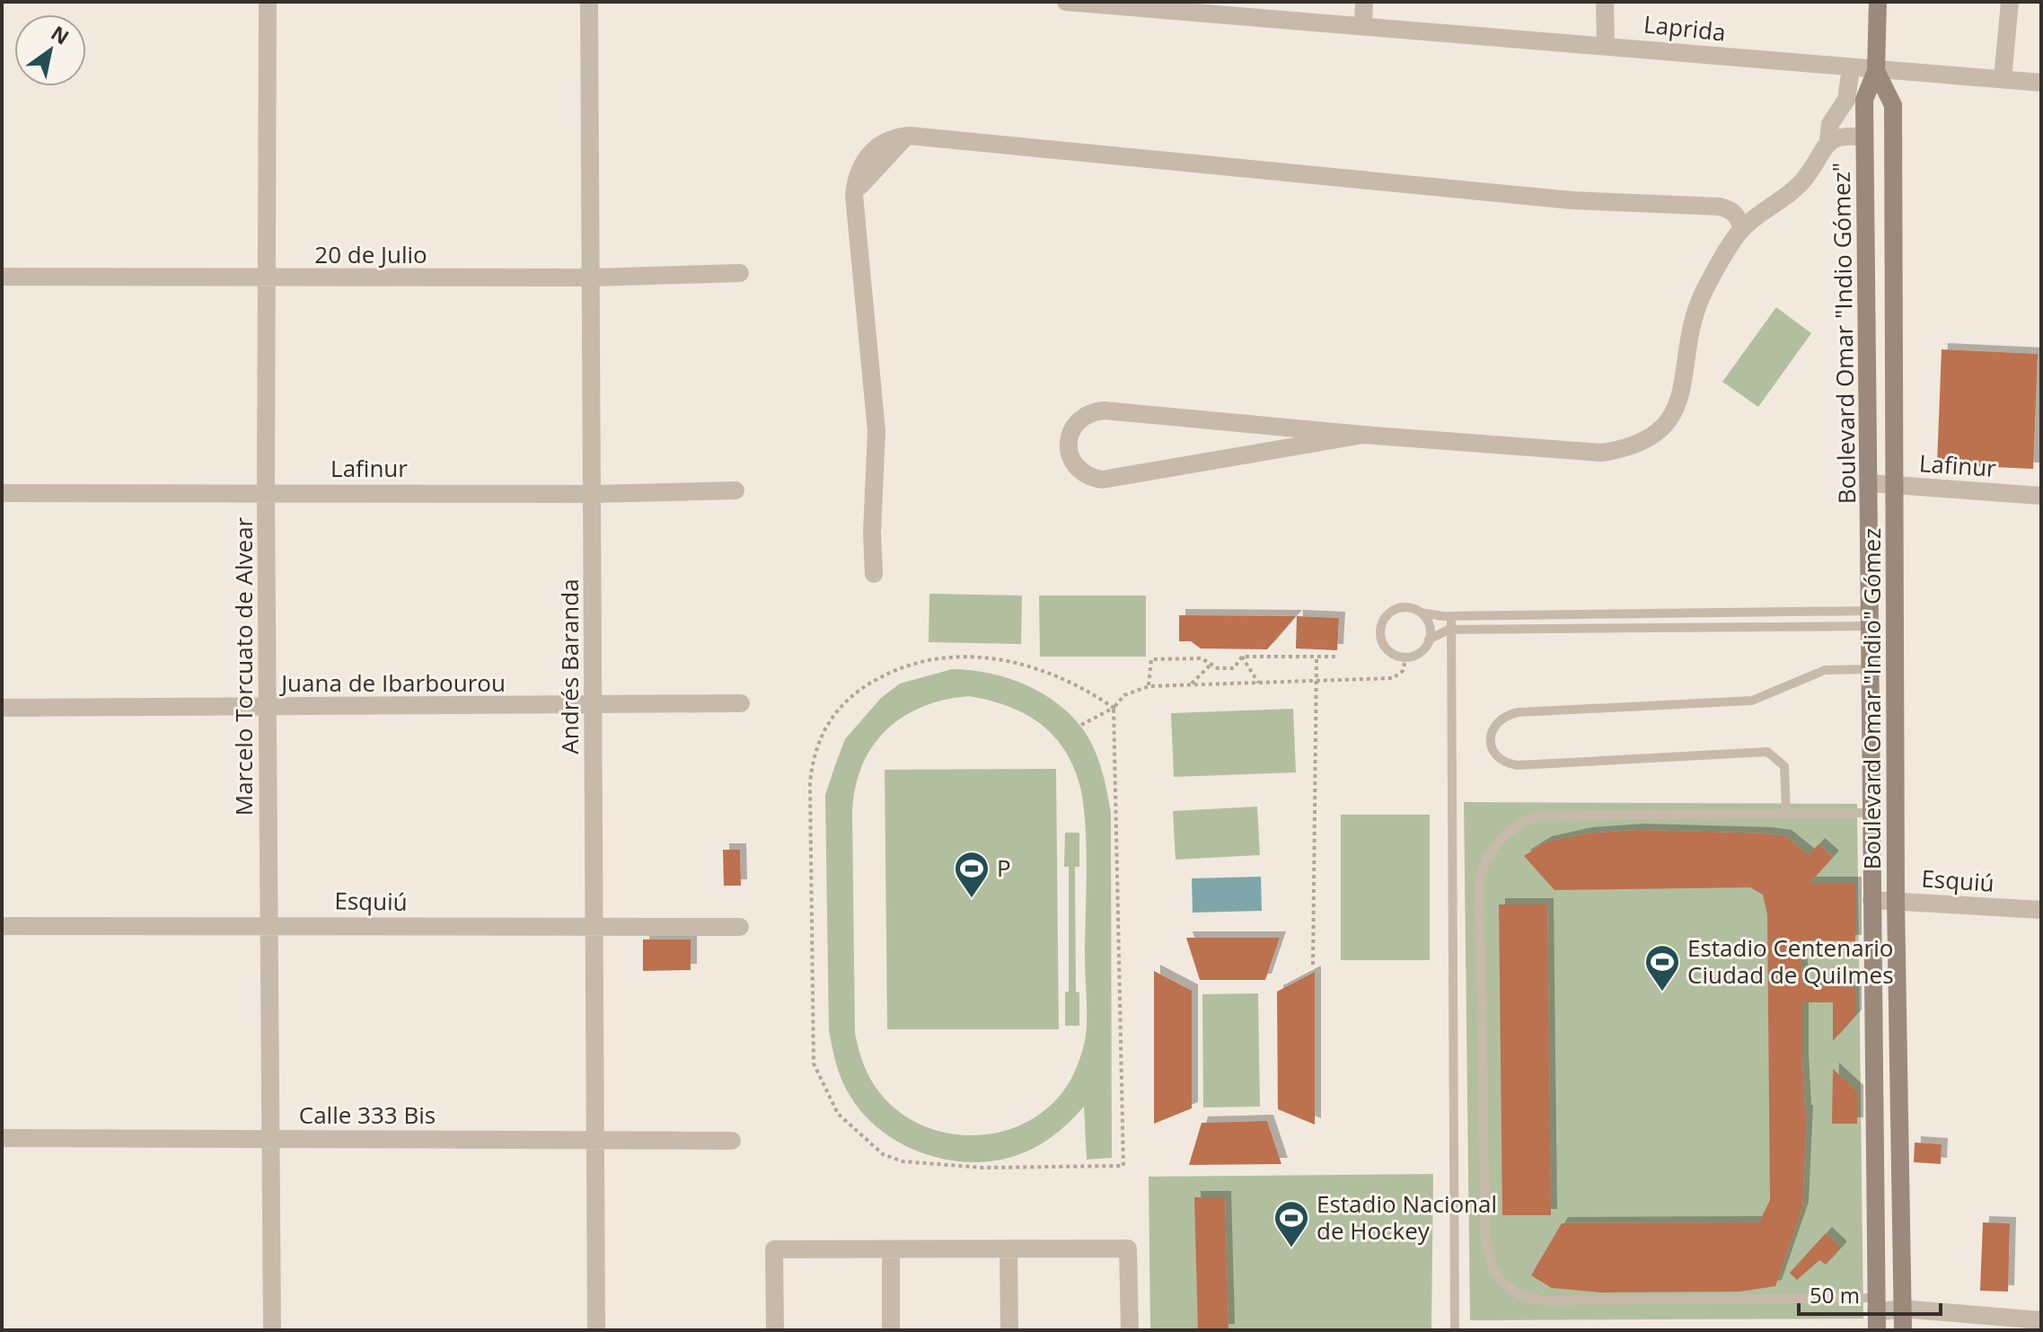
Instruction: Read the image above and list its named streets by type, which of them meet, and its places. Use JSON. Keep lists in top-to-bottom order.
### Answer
{
  "streets": {
    "main road": ["Boulevard Omar \"Indio Gómez\"", "Boulevard Omar \"Indio\" Gómez"],
    "street": [
      "Laprida",
      "20 de Julio",
      "Lafinur",
      "Marcelo Torcuato de Alvear",
      "Andrés Baranda",
      "Juana de Ibarbourou",
      "Esquiú",
      "Calle 333 Bis"
    ]
  },
  "crossings": [
    ["Laprida", "Boulevard Omar \"Indio Gómez\""],
    ["Laprida", "Boulevard Omar \"Indio\" Gómez"],
    ["20 de Julio", "Marcelo Torcuato de Alvear"],
    ["20 de Julio", "Andrés Baranda"],
    ["Boulevard Omar \"Indio Gómez\"", "Lafinur"],
    ["Boulevard Omar \"Indio Gómez\"", "Boulevard Omar \"Indio\" Gómez"],
    ["Boulevard Omar \"Indio Gómez\"", "Esquiú"],
    ["Lafinur", "Marcelo Torcuato de Alvear"],
    ["Lafinur", "Andrés Baranda"],
    ["Lafinur", "Boulevard Omar \"Indio\" Gómez"],
    ["Marcelo Torcuato de Alvear", "Juana de Ibarbourou"],
    ["Marcelo Torcuato de Alvear", "Esquiú"],
    ["Marcelo Torcuato de Alvear", "Calle 333 Bis"],
    ["Andrés Baranda", "Juana de Ibarbourou"],
    ["Andrés Baranda", "Esquiú"],
    ["Andrés Baranda", "Calle 333 Bis"],
    ["Boulevard Omar \"Indio\" Gómez", "Esquiú"]
  ],
  "places": {
    "sports": ["P", "Estadio Centenario Ciudad de Quilmes", "Estadio Nacional de Hockey"]
  },
  "scale_bar": "50 m",
  "north": "top right"
}
